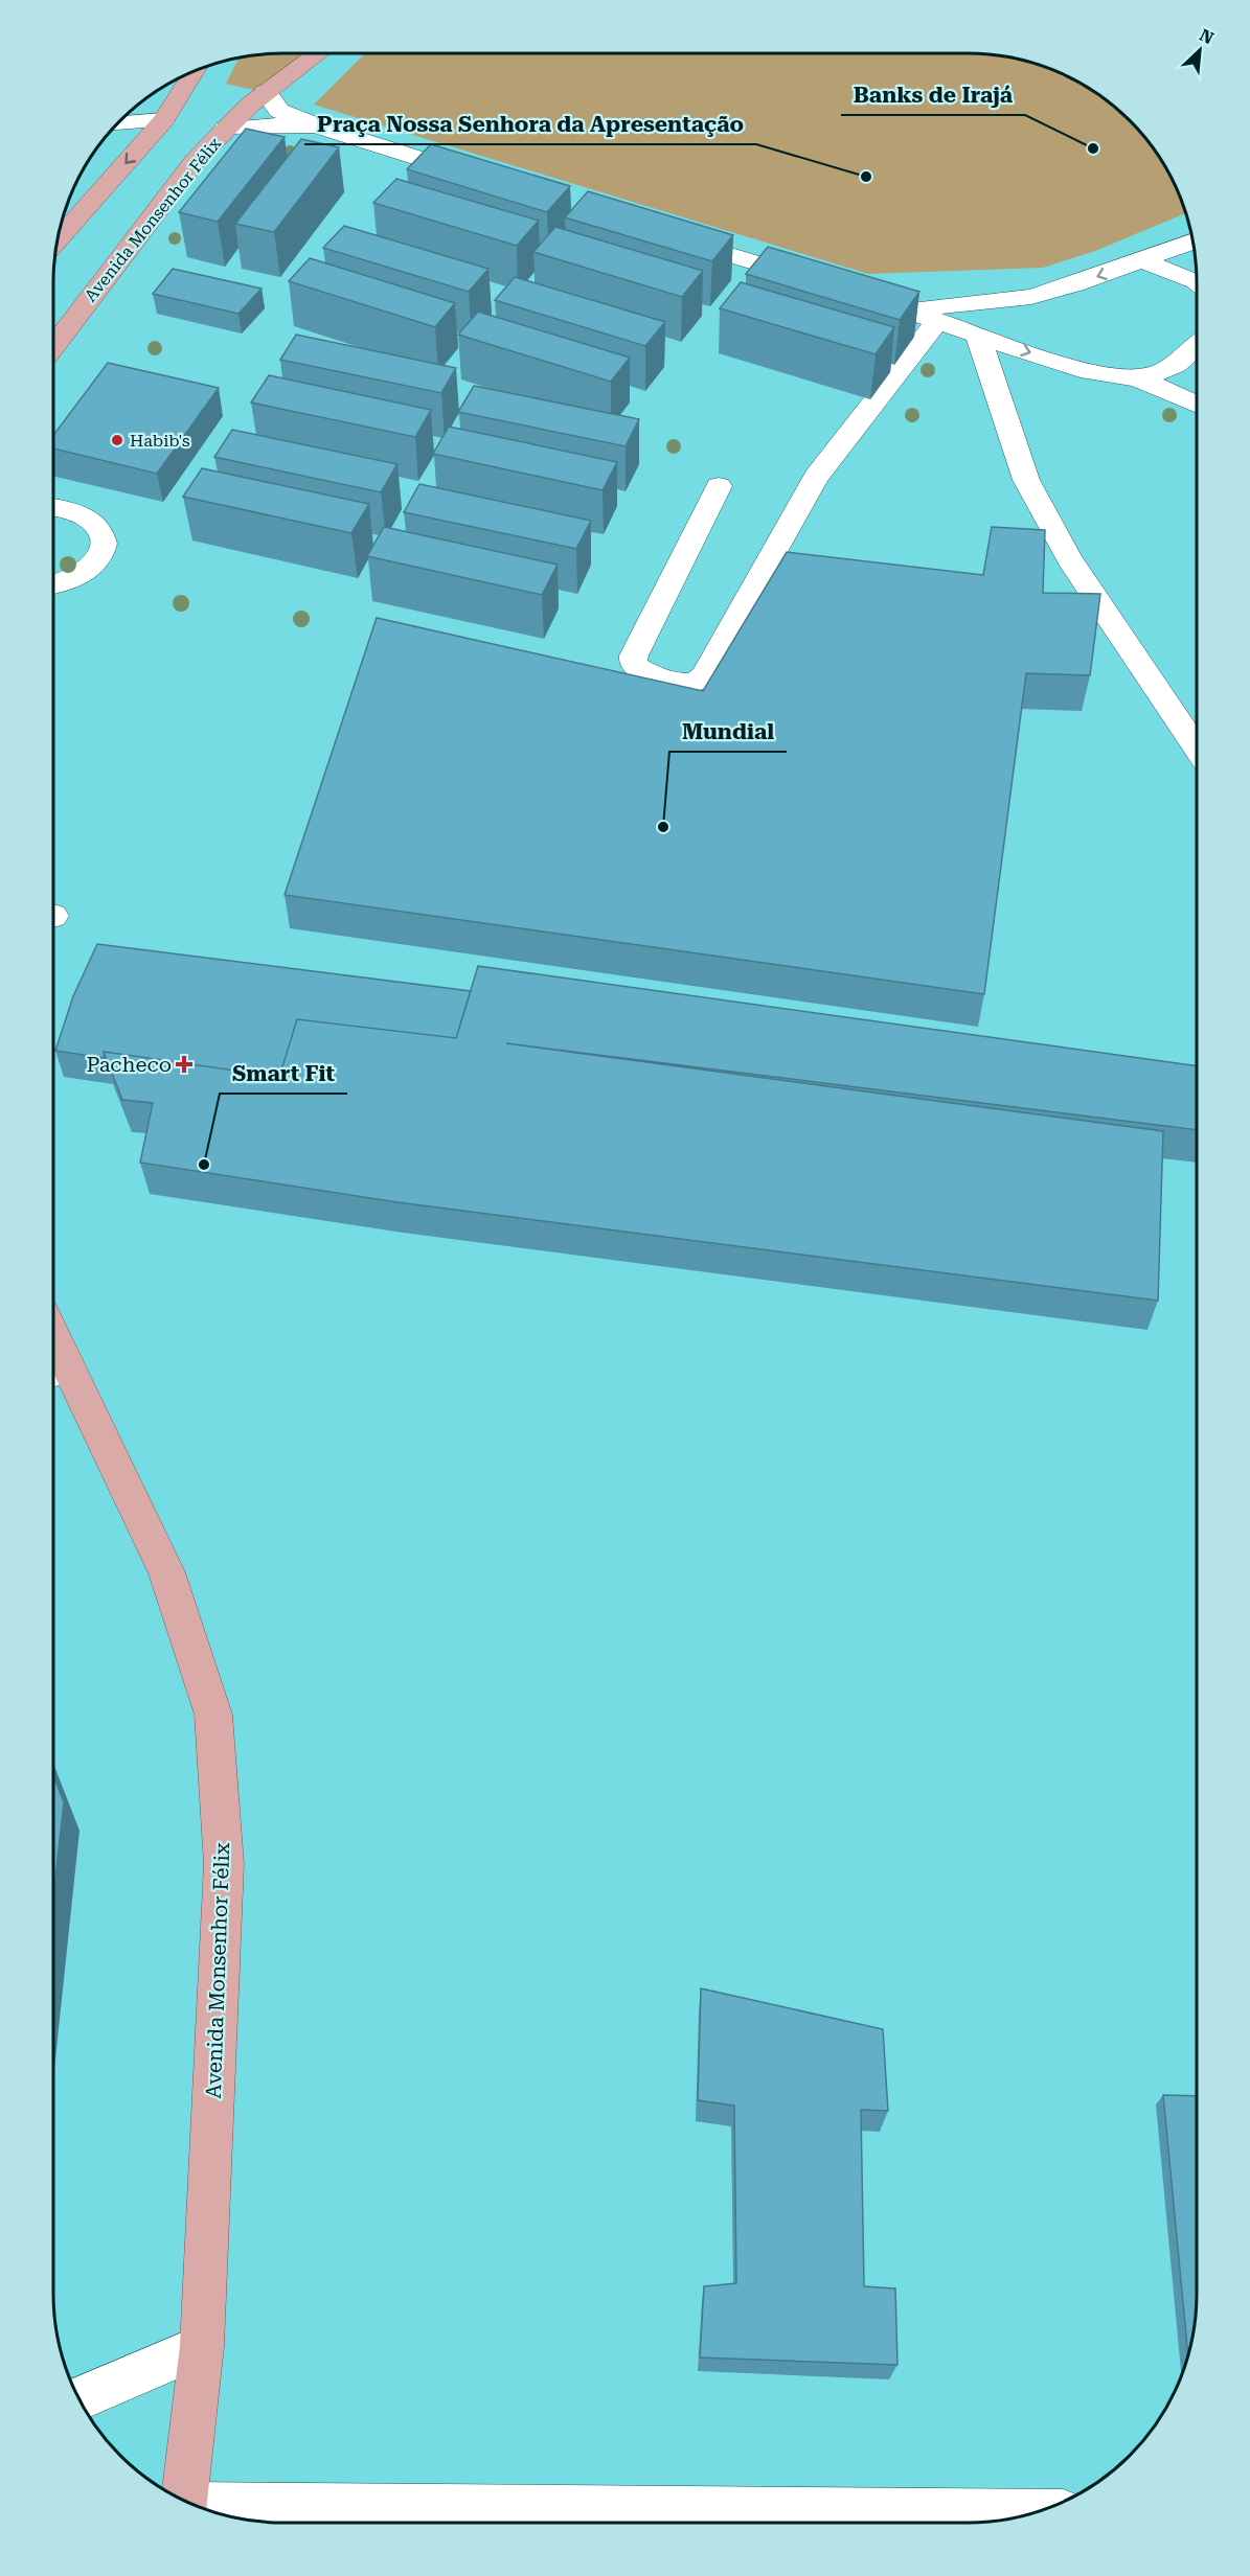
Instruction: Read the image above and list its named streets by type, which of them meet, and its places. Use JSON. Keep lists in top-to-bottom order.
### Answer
{
  "streets": {
    "main road": ["Avenida Monsenhor Félix"]
  },
  "places": {
    "other": [
      "Banks de Irajá",
      "Praça Nossa Senhora da Apresentação",
      "Habib's",
      "Mundial",
      "Smart Fit"
    ],
    "health": ["Pacheco"]
  },
  "north": "top right"
}
